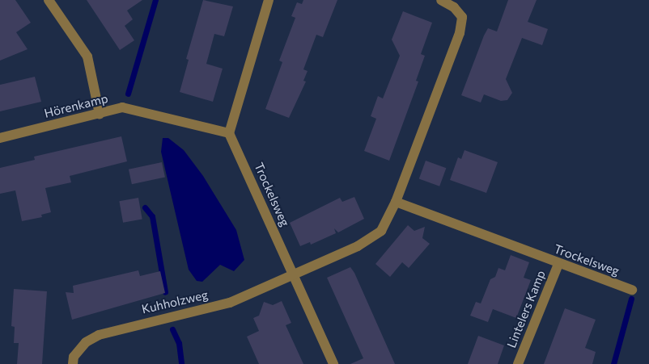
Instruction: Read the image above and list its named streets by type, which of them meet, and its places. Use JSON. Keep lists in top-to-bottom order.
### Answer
{
  "streets": {
    "street": [
      "Hörenkamp",
      "Trockelsweg",
      "Kuhholzweg",
      "Lintelers Kamp"
    ]
  },
  "crossings": [
    ["Hörenkamp", "Trockelsweg"],
    ["Trockelsweg", "Kuhholzweg"],
    ["Trockelsweg", "Lintelers Kamp"]
  ]
}
